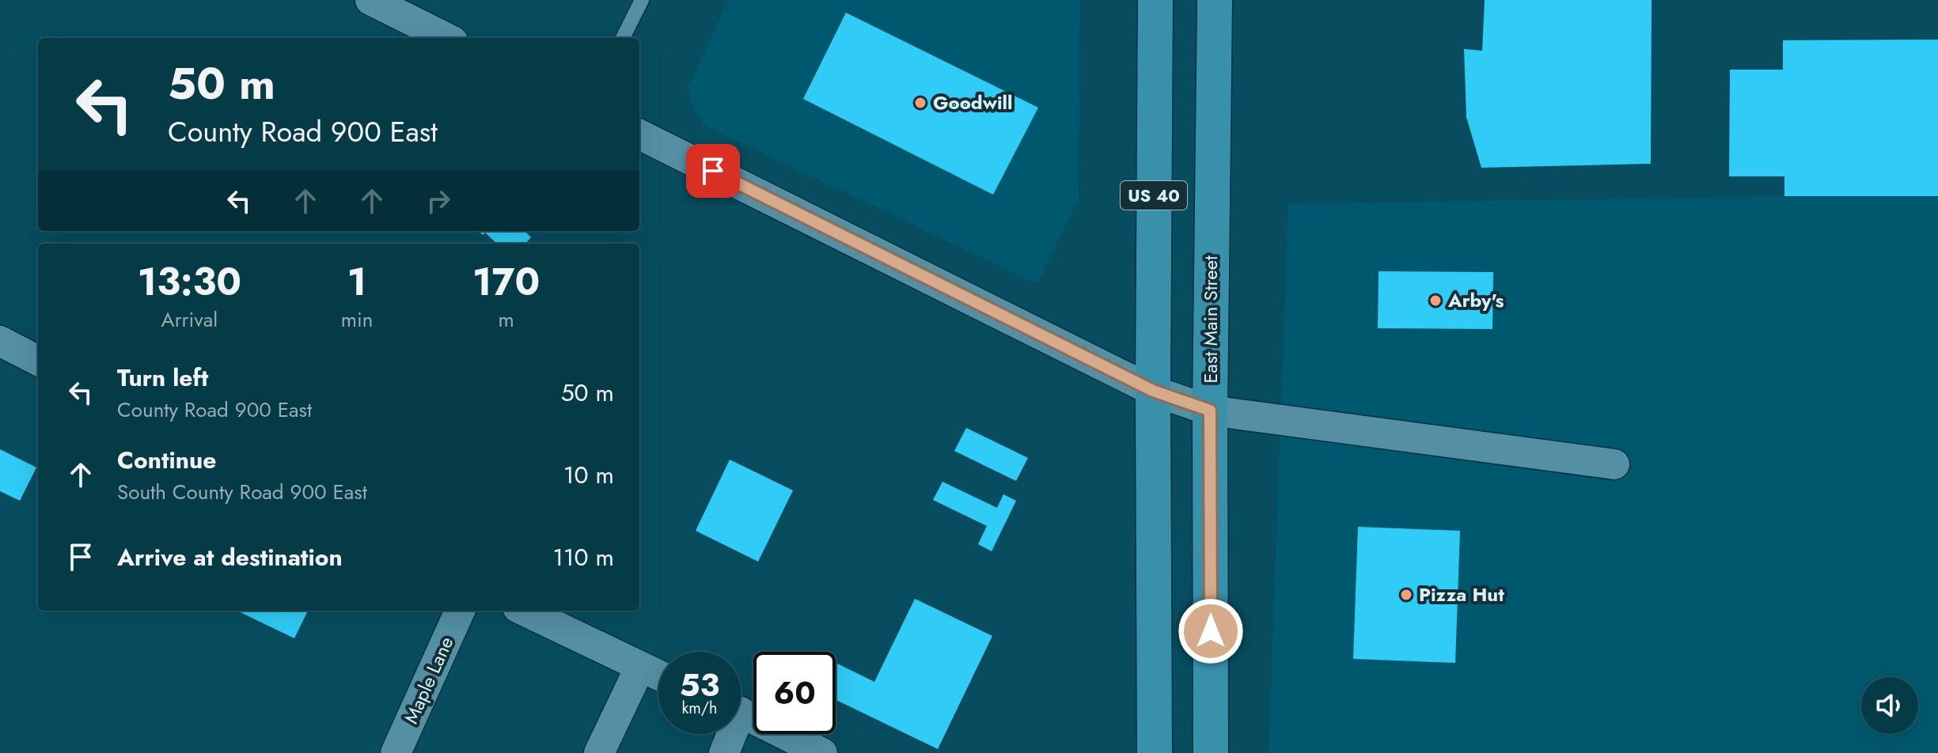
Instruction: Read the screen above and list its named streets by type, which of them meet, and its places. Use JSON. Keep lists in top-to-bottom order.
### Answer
{
  "streets": {
    "main road": ["US 40", "East Main Street"],
    "street": ["Maple Lane"]
  },
  "places": ["Goodwill", "Arby's", "Pizza Hut"],
  "page": {
    "turn": ["50 m", "County Road 900 East"],
    "eta": [
      "13:30",
      "Arrival",
      "1",
      "min",
      "170",
      "m"
    ],
    "list": [
      {
        "name": "Turn left",
        "note": "County Road 900 East",
        "value": "50 m"
      },
      {
        "name": "Continue",
        "note": "South County Road 900 East",
        "value": "10 m"
      },
      {
        "name": "Arrive at destination",
        "value": "110 m"
      }
    ],
    "speed": "53 km/h",
    "limit": "60"
  }
}
